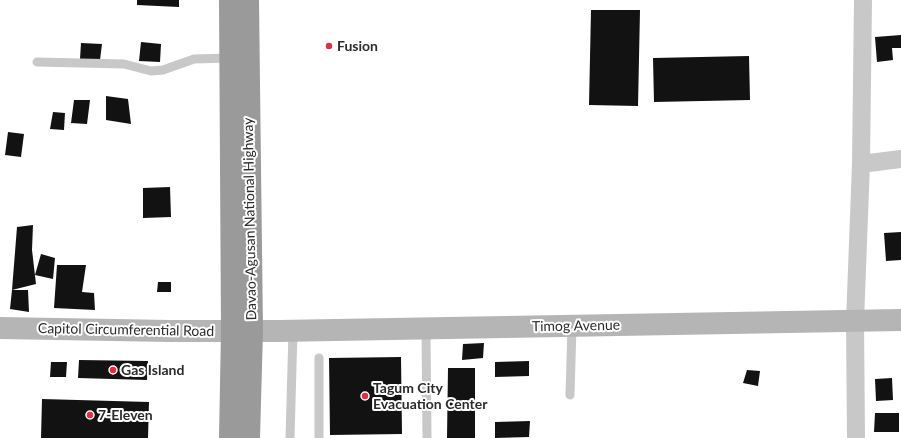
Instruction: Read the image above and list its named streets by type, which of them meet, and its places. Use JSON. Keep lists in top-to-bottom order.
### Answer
{
  "streets": {
    "highway": ["Davao-Agusan National Highway"],
    "main road": ["Timog Avenue", "Capitol Circumferential Road"]
  },
  "crossings": [
    ["Davao-Agusan National Highway", "Timog Avenue"],
    ["Davao-Agusan National Highway", "Capitol Circumferential Road"],
    ["Timog Avenue", "Capitol Circumferential Road"]
  ],
  "places": [
    "Fusion",
    "Gas Island",
    "Tagum City Evacuation Center",
    "7-Eleven"
  ]
}
